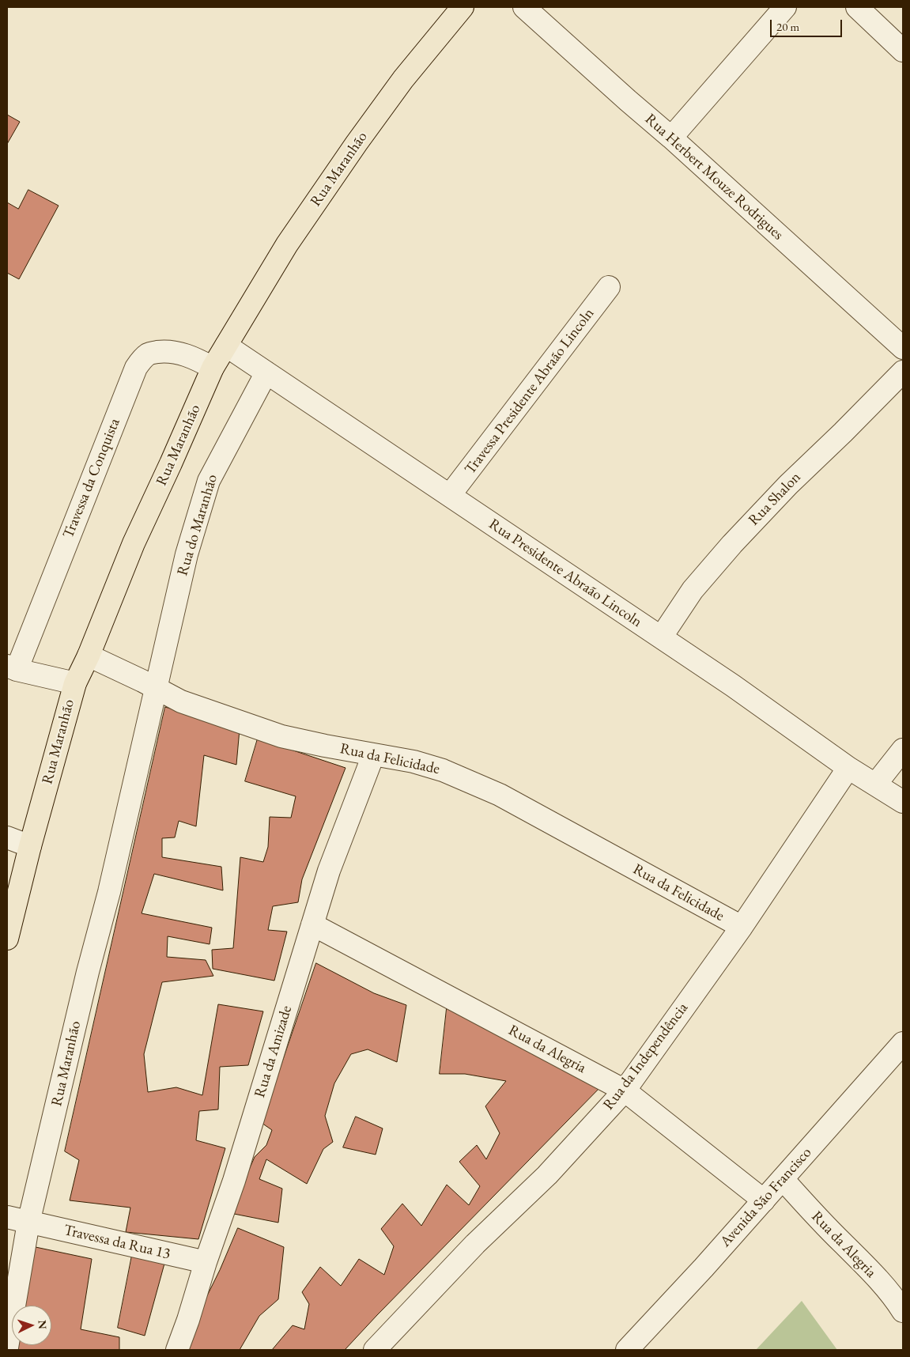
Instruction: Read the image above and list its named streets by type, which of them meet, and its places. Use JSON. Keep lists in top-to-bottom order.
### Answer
{
  "streets": {
    "highway": ["Rua Maranhão"],
    "street": [
      "Rua Herbert Mouze Rodrigues",
      "Travessa Presidente Abraão Lincoln",
      "Travessa da Conquista",
      "Rua Shalon",
      "Rua do Maranhão",
      "Rua Presidente Abraão Lincoln",
      "Rua da Felicidade",
      "Rua da Alegria",
      "Rua da Amizade",
      "Rua da Independência",
      "Avenida São Francisco",
      "Travessa da Rua 13"
    ]
  },
  "crossings": [
    ["Rua Maranhão", "Travessa da Conquista"],
    ["Rua Maranhão", "Rua do Maranhão"],
    ["Rua Maranhão", "Rua Presidente Abraão Lincoln"],
    ["Rua Maranhão", "Rua da Felicidade"],
    ["Rua Maranhão", "Travessa da Rua 13"],
    ["Travessa Presidente Abraão Lincoln", "Rua Presidente Abraão Lincoln"],
    ["Rua Shalon", "Rua Presidente Abraão Lincoln"],
    ["Rua do Maranhão", "Rua Presidente Abraão Lincoln"],
    ["Rua do Maranhão", "Rua da Felicidade"],
    ["Rua Presidente Abraão Lincoln", "Rua da Independência"],
    ["Rua da Felicidade", "Rua da Amizade"],
    ["Rua da Felicidade", "Rua da Independência"],
    ["Rua da Alegria", "Rua da Amizade"],
    ["Rua da Alegria", "Rua da Independência"],
    ["Rua da Alegria", "Avenida São Francisco"],
    ["Rua da Amizade", "Travessa da Rua 13"]
  ],
  "scale_bar": "20 m",
  "north": "right"
}
